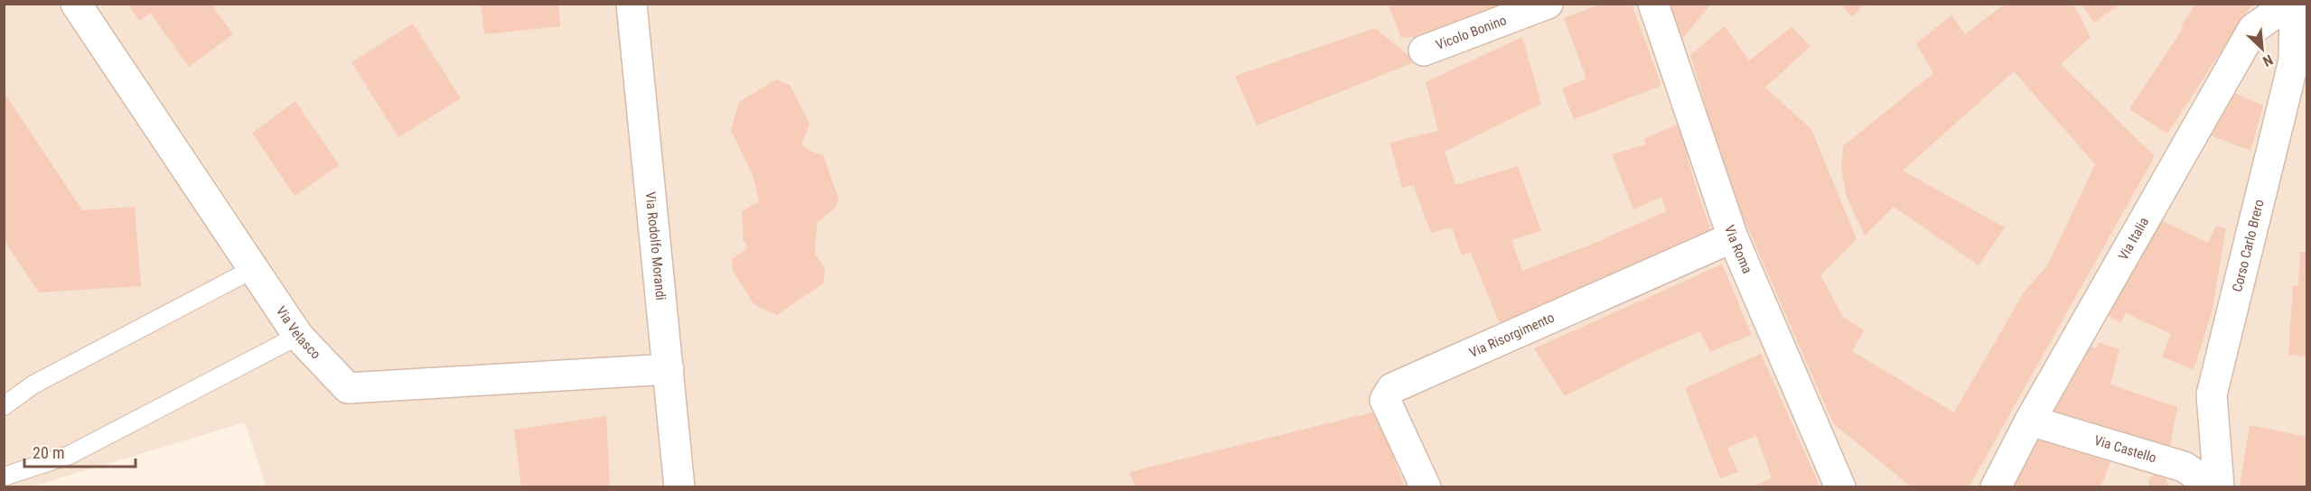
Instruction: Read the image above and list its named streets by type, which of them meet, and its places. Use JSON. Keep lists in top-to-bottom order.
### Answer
{
  "streets": {
    "street": [
      "Vicolo Bonino",
      "Via Italia",
      "Via Rodolfo Morandi",
      "Corso Carlo Brero",
      "Via Roma",
      "Via Velasco",
      "Via Risorgimento",
      "Via Castello"
    ]
  },
  "crossings": [
    ["Via Italia", "Via Castello"],
    ["Via Rodolfo Morandi", "Via Velasco"],
    ["Corso Carlo Brero", "Via Castello"],
    ["Via Roma", "Via Risorgimento"]
  ],
  "scale_bar": "20 m",
  "north": "bottom right"
}
